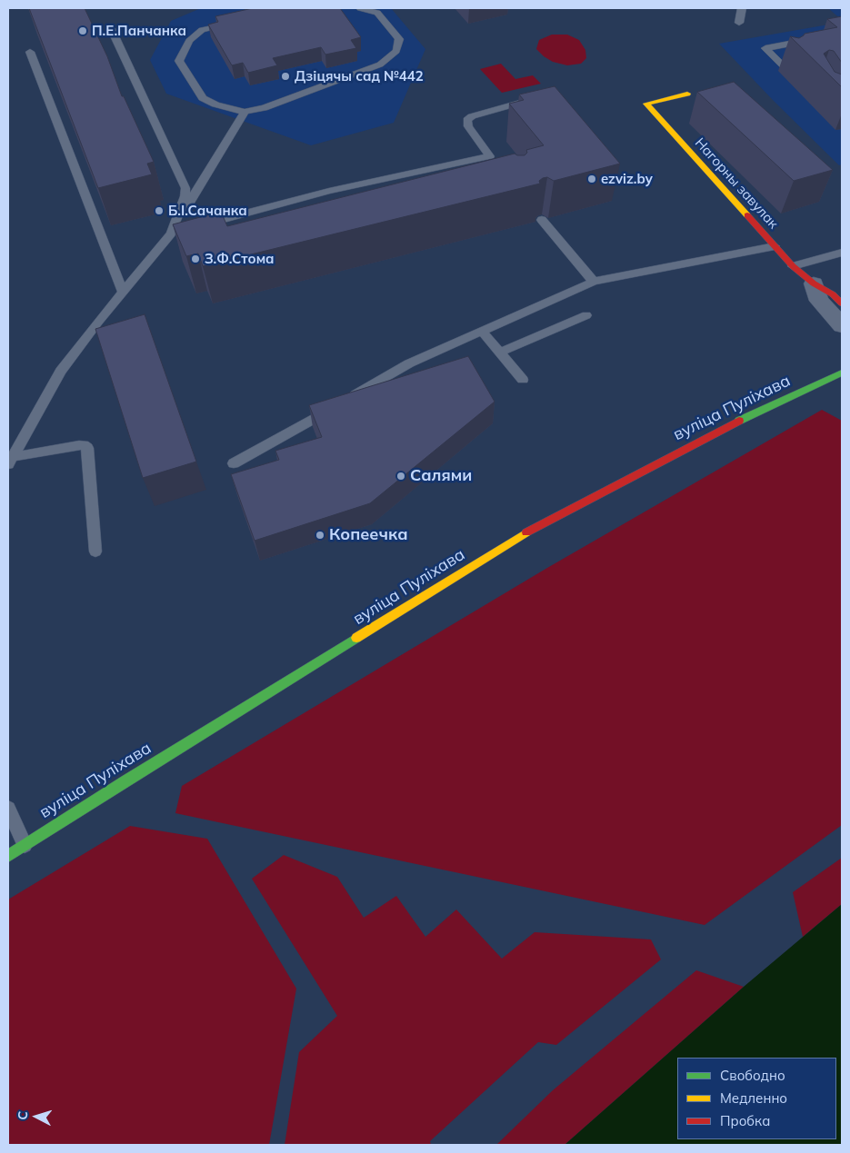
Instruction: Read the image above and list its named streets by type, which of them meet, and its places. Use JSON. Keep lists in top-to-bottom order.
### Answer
{
  "streets": {
    "street": ["Нагорны завулак", "вуліца Пуліхава"]
  },
  "places": [
    "П.Е.Панчанка",
    "Дзіцячы сад №442",
    "ezviz.by",
    "Б.І.Сачанка",
    "З.Ф.Стома",
    "Салями",
    "Копеечка"
  ],
  "legend": ["Свободно", "Медленно", "Пробка"],
  "north": "left"
}
